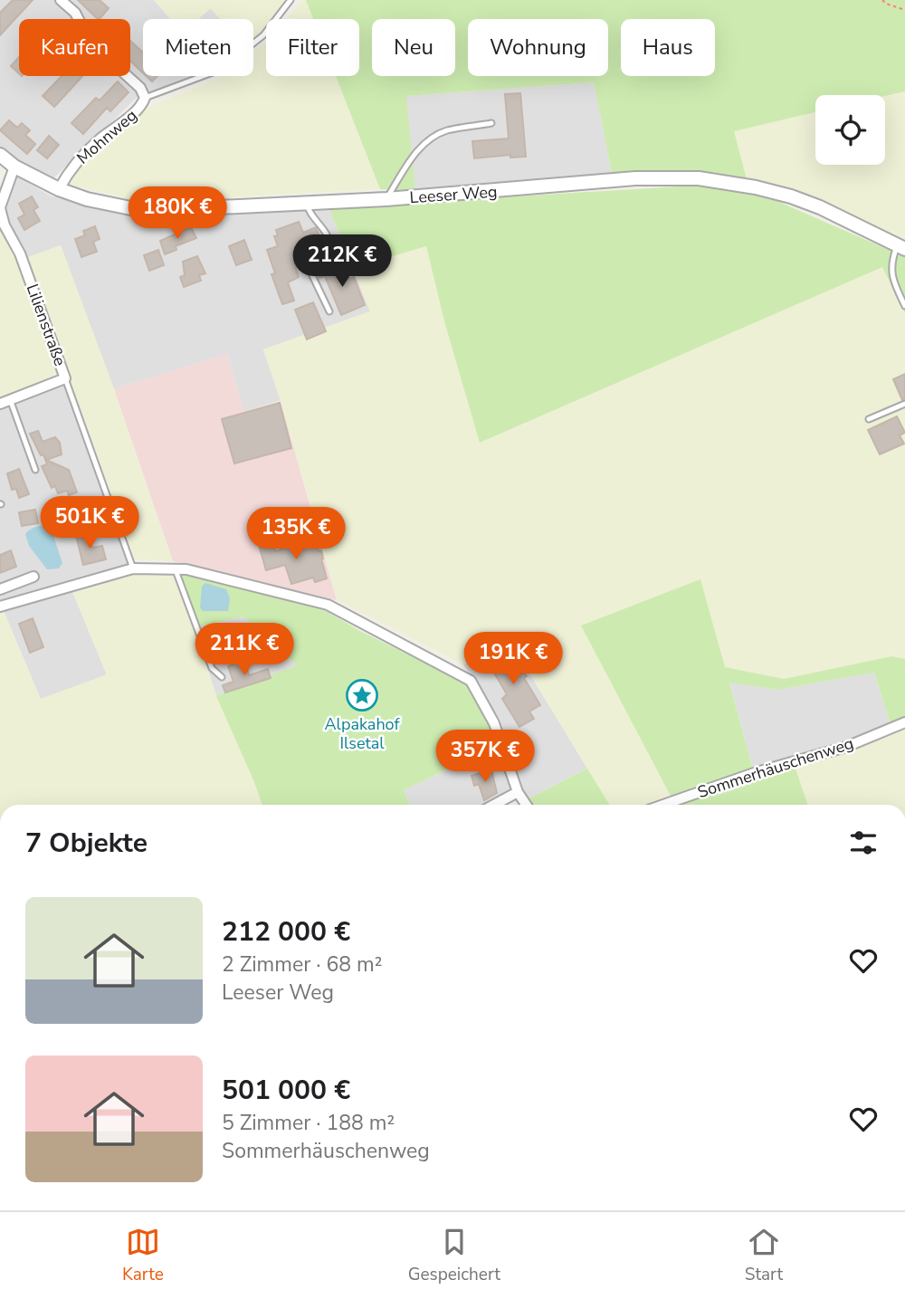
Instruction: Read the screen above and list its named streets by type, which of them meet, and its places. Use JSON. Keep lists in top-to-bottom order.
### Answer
{
  "streets": {
    "street": [
      "Mohnweg",
      "Leeser Weg",
      "Lilienstraße",
      "Sommerhäuschenweg"
    ]
  },
  "crossings": [
    ["Mohnweg", "Leeser Weg"],
    ["Leeser Weg", "Lilienstraße"]
  ],
  "places": {
    "place": ["Alpakahof Ilsetal"]
  },
  "page": {
    "chip": [
      "Kaufen",
      "Mieten",
      "Filter",
      "Neu",
      "Wohnung",
      "Haus"
    ],
    "price": [
      "180K €",
      "212K €",
      "501K €",
      "135K €",
      "211K €",
      "191K €",
      "357K €"
    ],
    "heading": "7 Objekte",
    "list": [
      {
        "name": "212 000 €",
        "note": "2 Zimmer · 68 m² · Leeser Weg"
      },
      {
        "name": "501 000 €",
        "note": "5 Zimmer · 188 m² · Sommerhäuschenweg"
      }
    ],
    "tabs": ["Karte", "Gespeichert", "Start"]
  }
}
